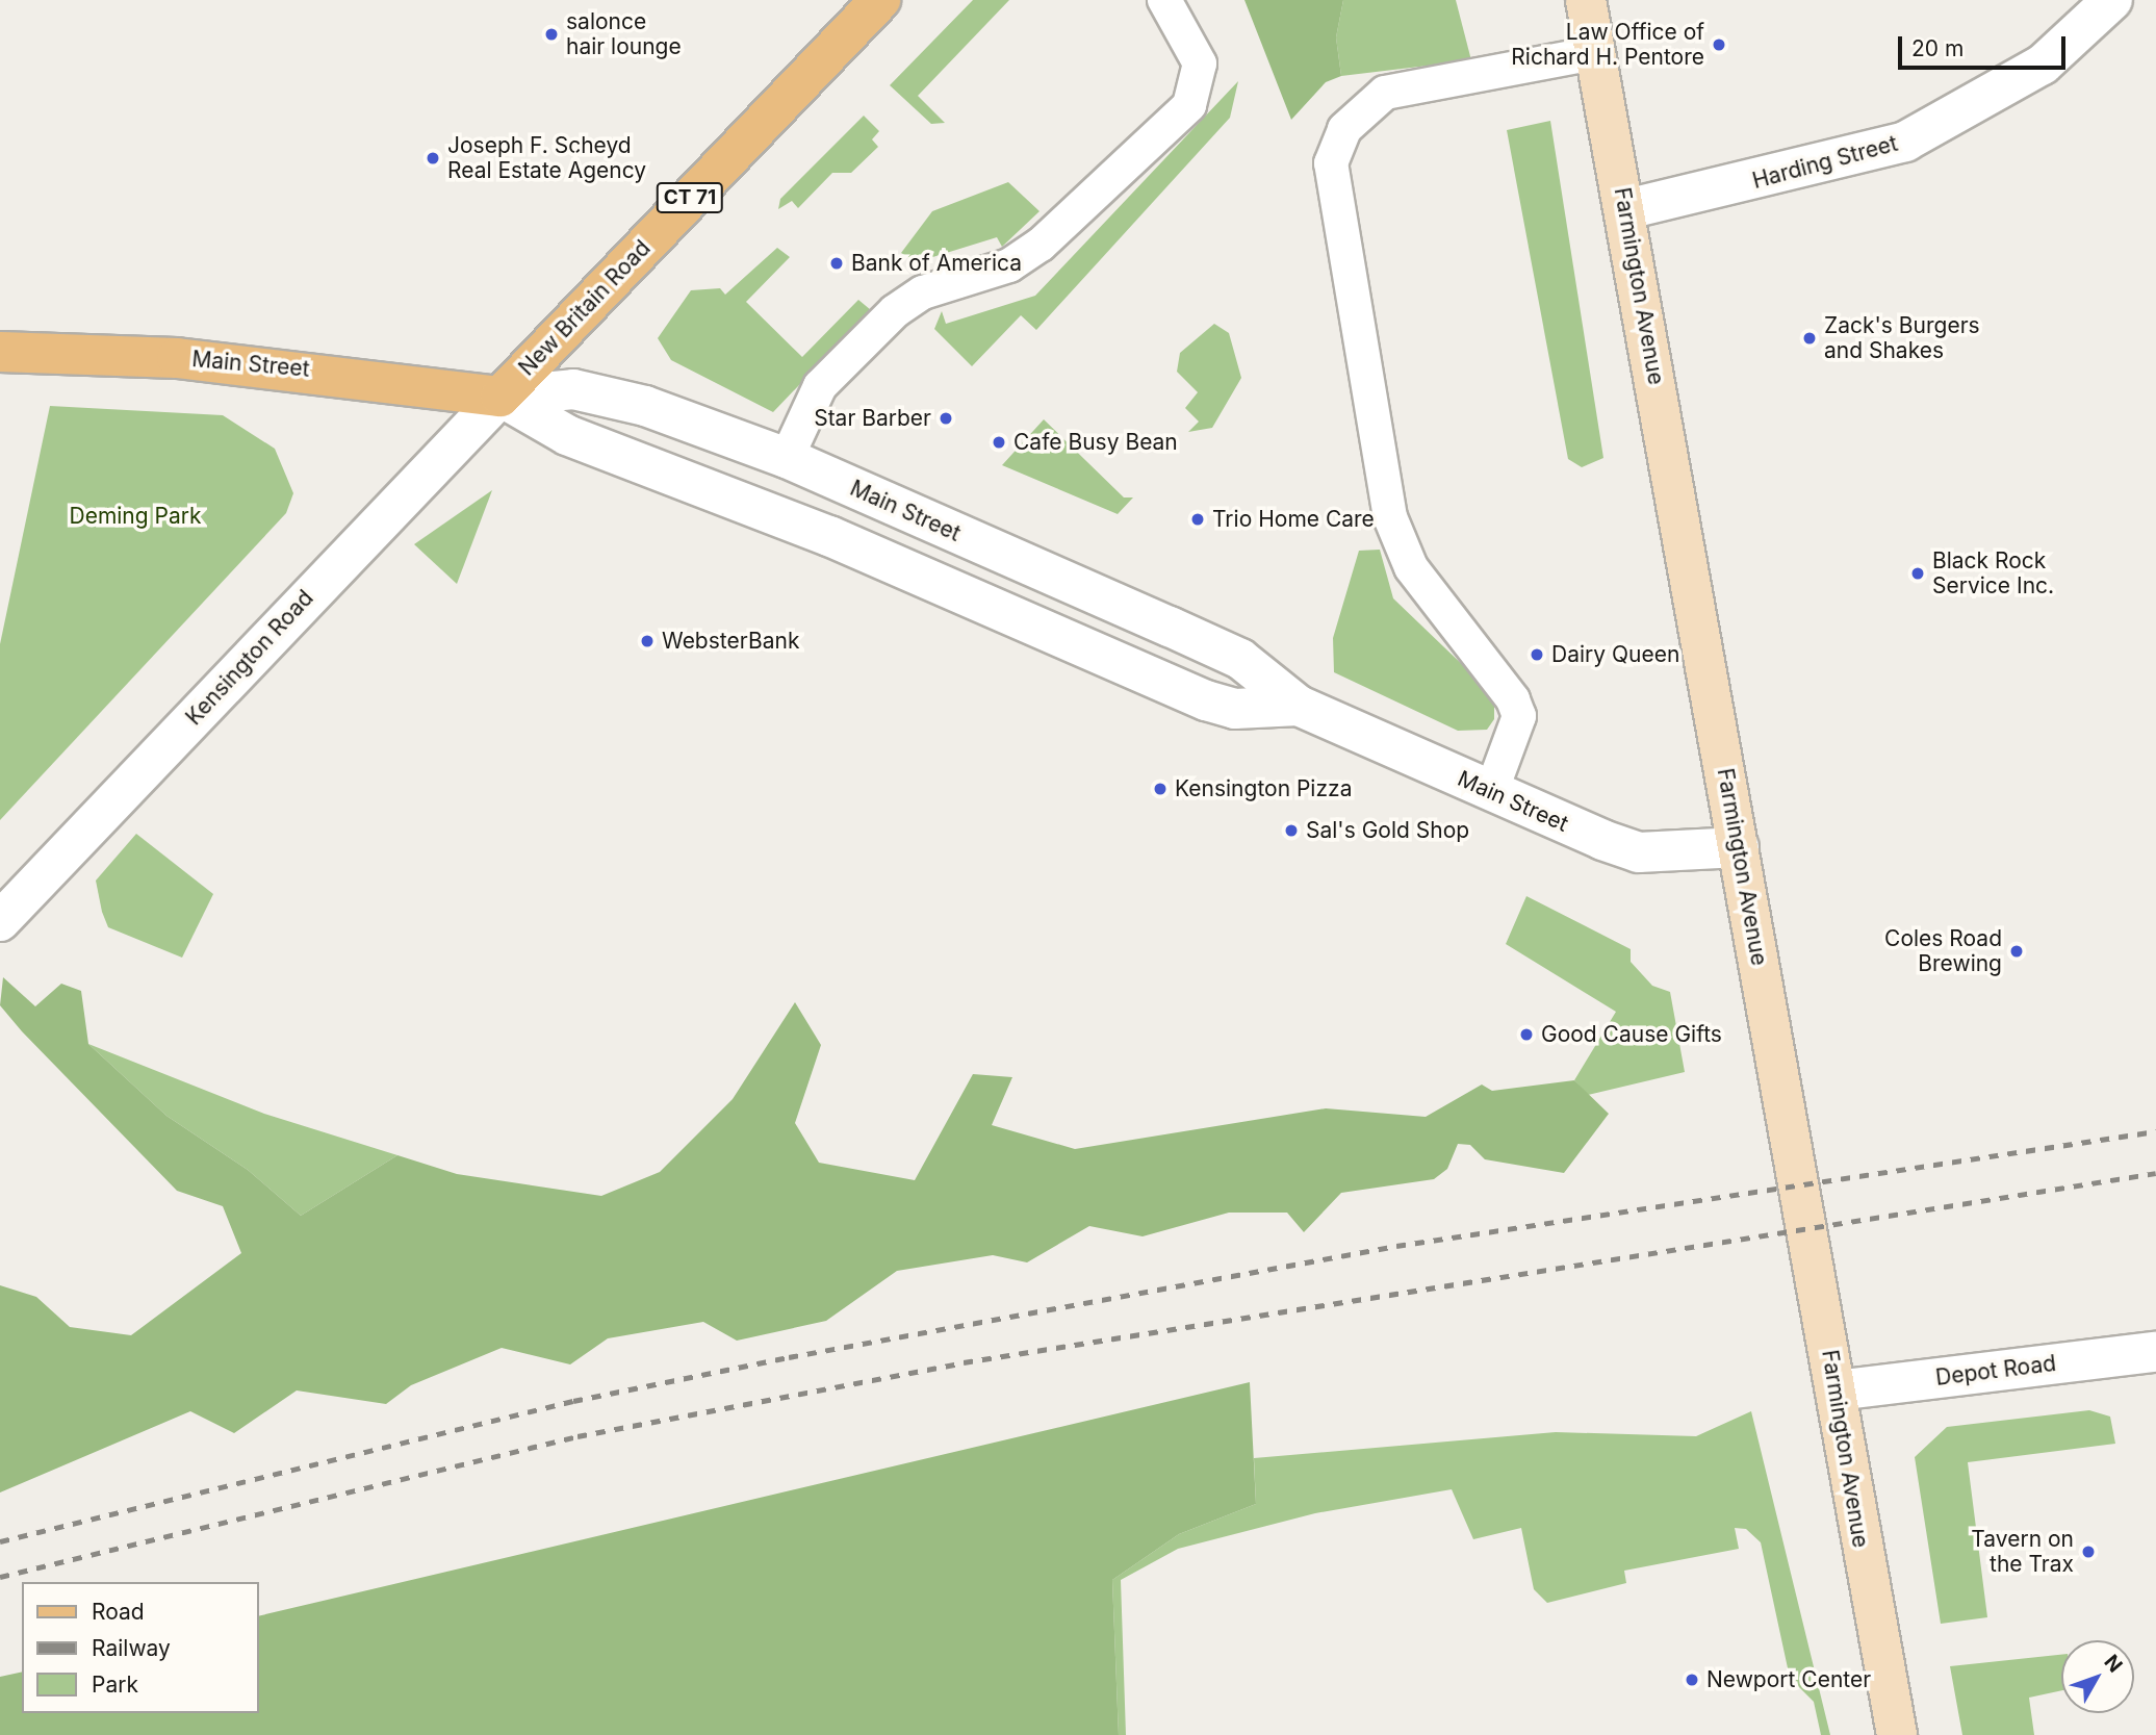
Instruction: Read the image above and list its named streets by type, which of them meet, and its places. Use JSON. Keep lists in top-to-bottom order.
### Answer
{
  "streets": {
    "main road": [
      "CT 71",
      "Farmington Avenue",
      "New Britain Road",
      "Main Street"
    ],
    "street": ["Harding Street", "Kensington Road", "Depot Road"]
  },
  "crossings": [
    ["Harding Street", "Farmington Avenue"],
    ["Farmington Avenue", "Main Street"],
    ["Farmington Avenue", "Depot Road"],
    ["New Britain Road", "Main Street"],
    ["New Britain Road", "Kensington Road"],
    ["Main Street", "Kensington Road"]
  ],
  "parks": ["Deming Park"],
  "places": [
    "salonce hair lounge",
    "Law Office of Richard H. Pentore",
    "Joseph F. Scheyd Real Estate Agency",
    "Bank of America",
    "Zack's Burgers and Shakes",
    "Star Barber",
    "Cafe Busy Bean",
    "Trio Home Care",
    "Black Rock Service Inc.",
    "WebsterBank",
    "Dairy Queen",
    "Kensington Pizza",
    "Sal's Gold Shop",
    "Coles Road Brewing",
    "Good Cause Gifts",
    "Tavern on the Trax",
    "Newport Center"
  ],
  "legend": ["Road", "Railway", "Park"],
  "scale_bar": "20 m",
  "north": "top right"
}
